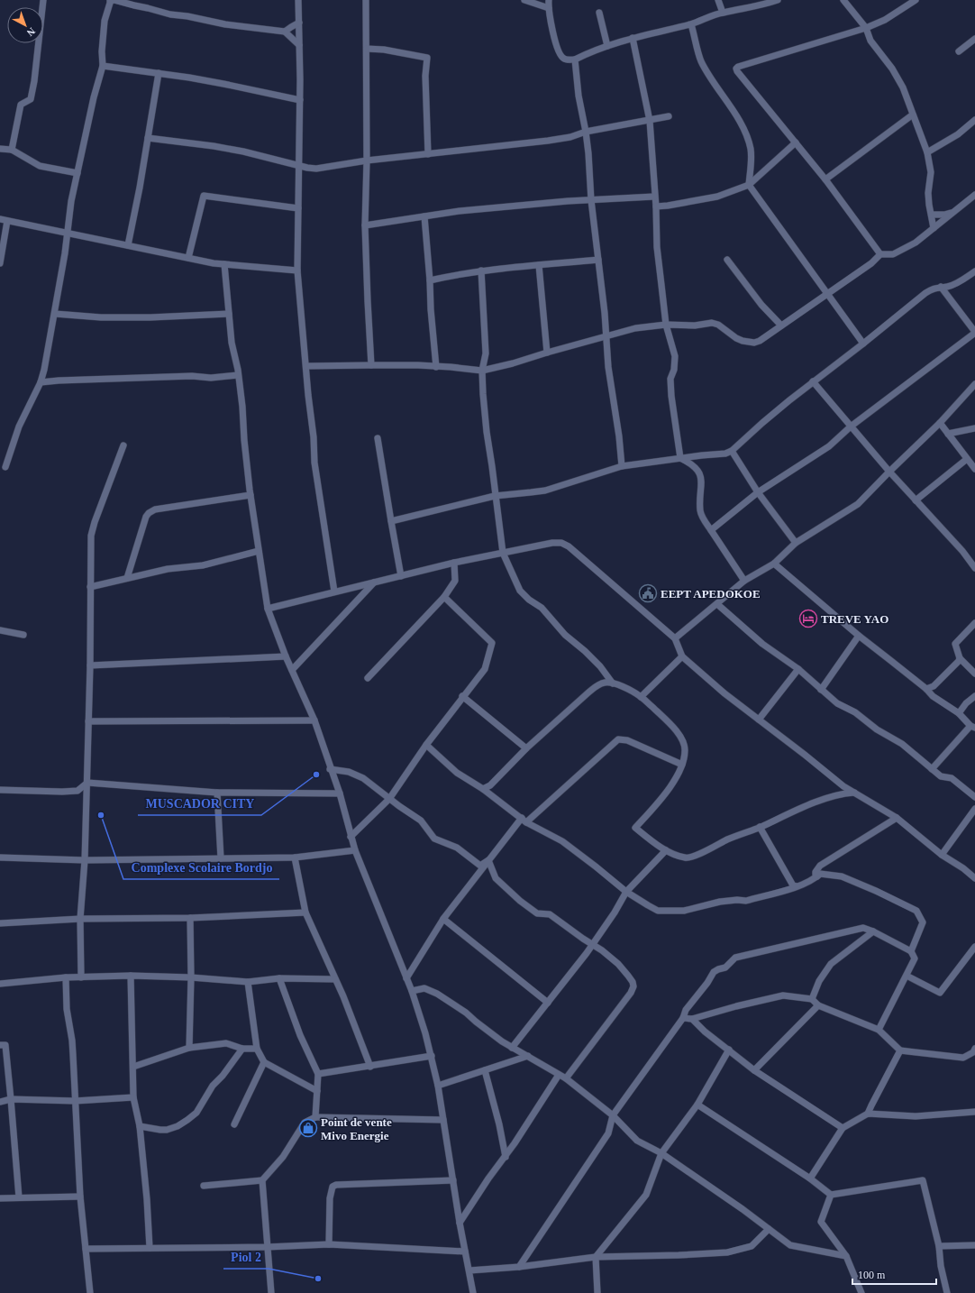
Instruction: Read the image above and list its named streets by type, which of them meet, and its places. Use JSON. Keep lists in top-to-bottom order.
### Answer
{
  "places": {
    "public building": ["EEPT APEDOKOE"],
    "hotel": ["TREVE YAO"],
    "other": ["MUSCADOR CITY", "Complexe Scolaire Bordjo", "Piol 2"],
    "shop": ["Point de vente Mivo Energie"]
  },
  "scale_bar": "100 m",
  "north": "bottom right"
}
